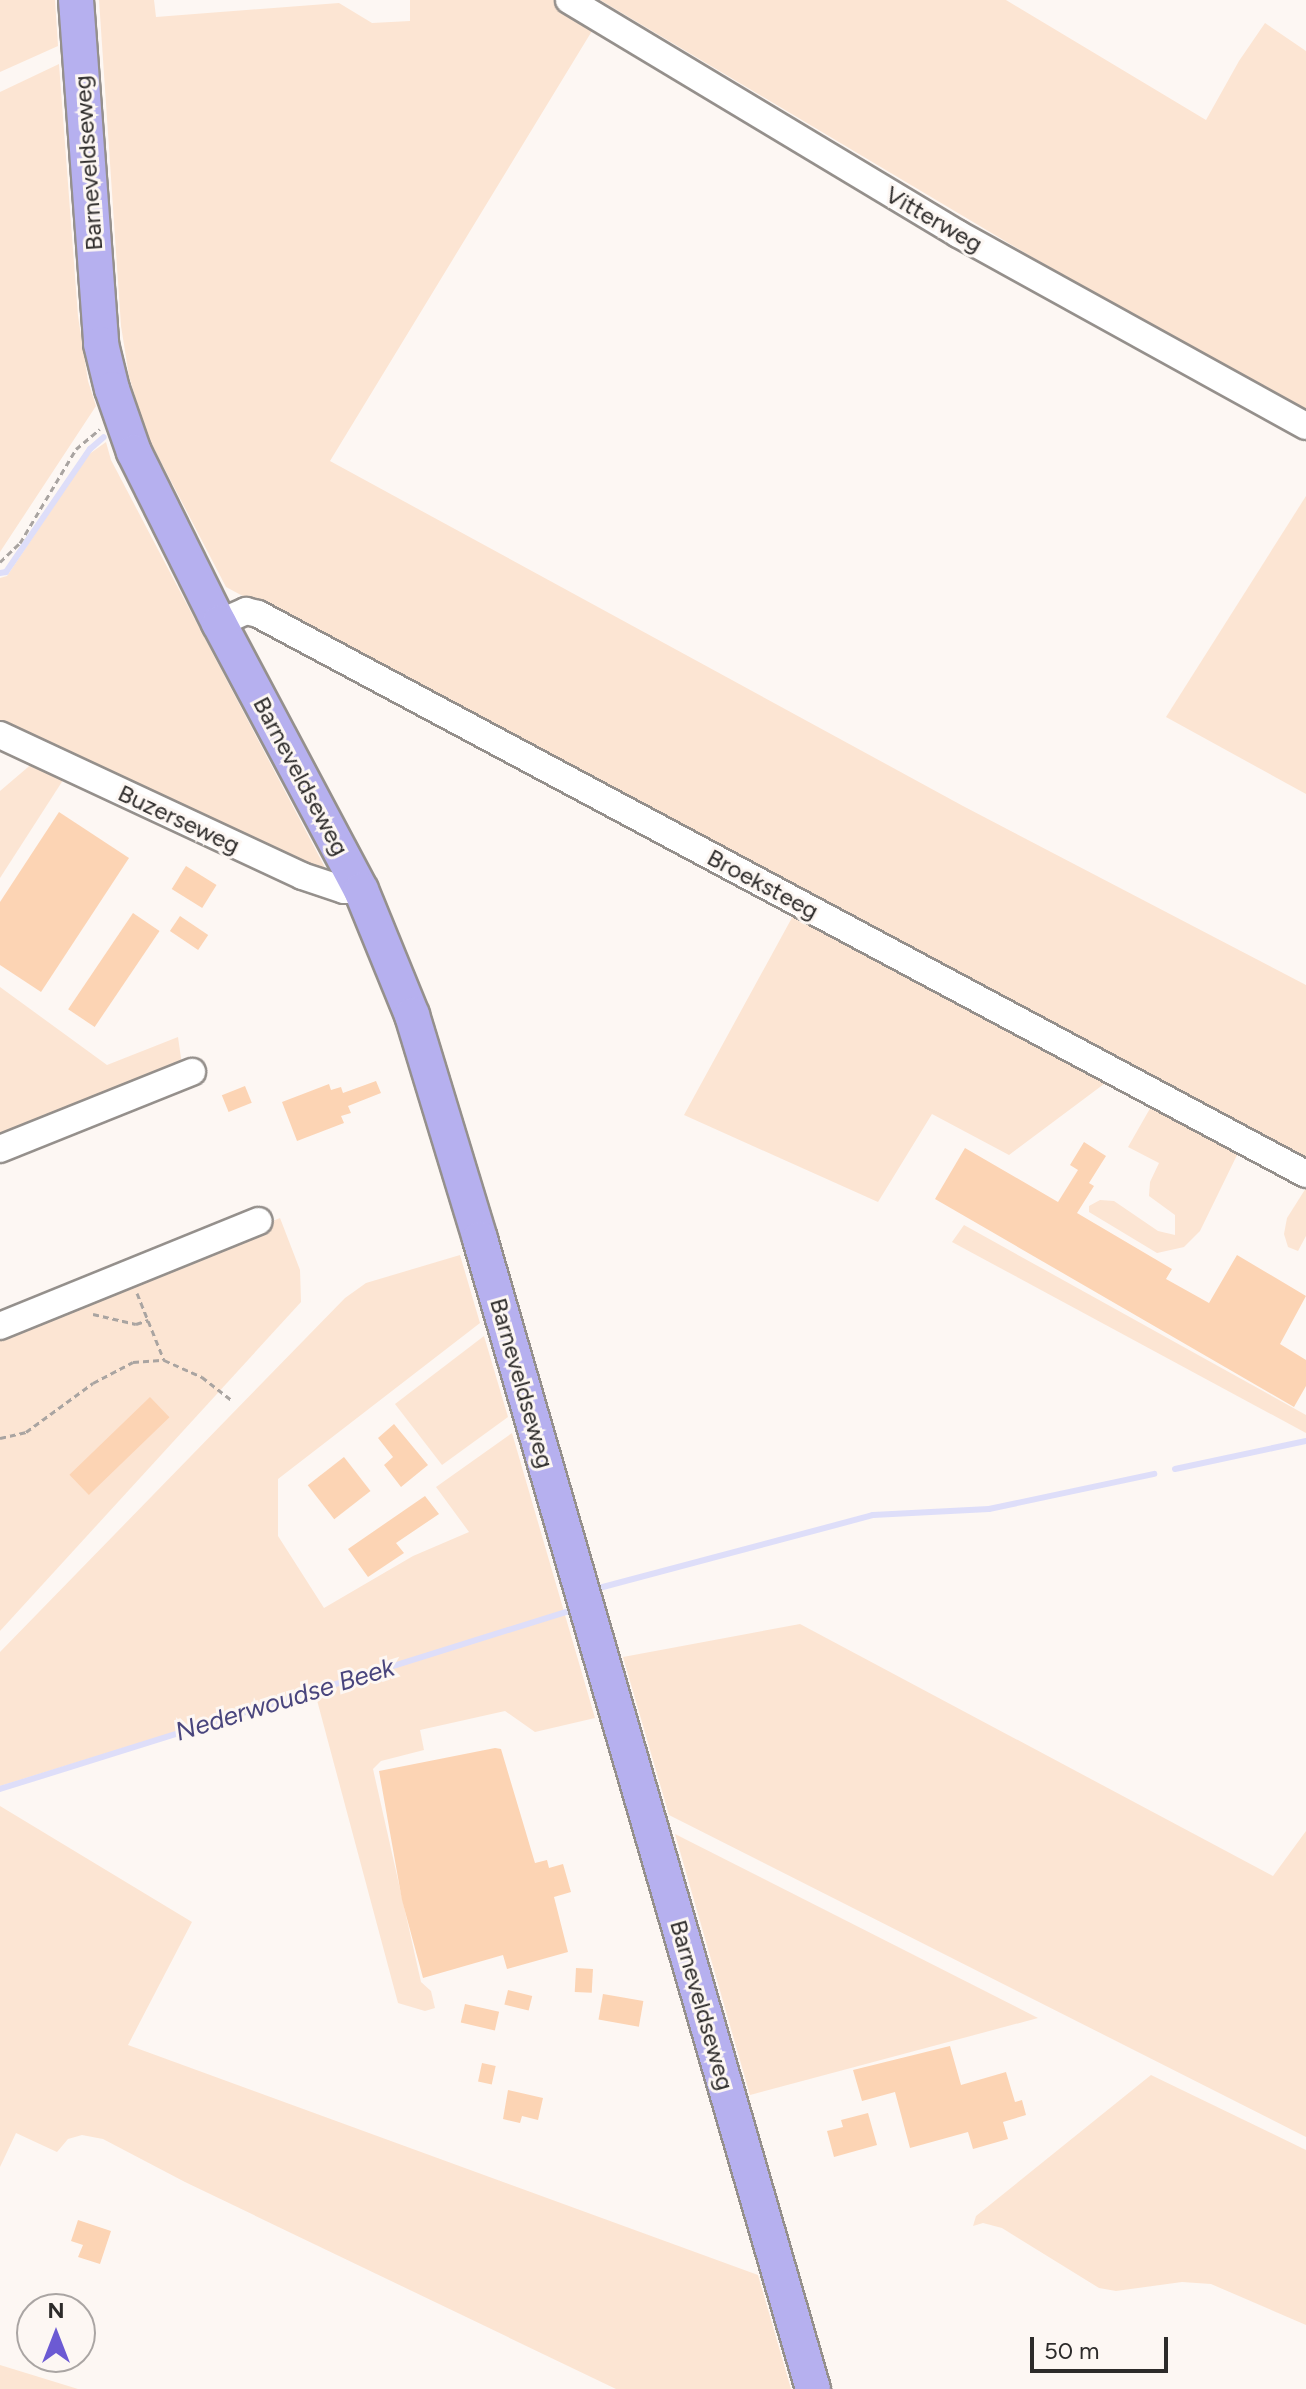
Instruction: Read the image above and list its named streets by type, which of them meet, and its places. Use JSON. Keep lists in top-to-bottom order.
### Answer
{
  "streets": {
    "main road": ["Barneveldseweg"],
    "street": ["Vitterweg", "Buzerseweg", "Broeksteeg"]
  },
  "crossings": [
    ["Barneveldseweg", "Buzerseweg"],
    ["Barneveldseweg", "Broeksteeg"]
  ],
  "water": ["Nederwoudse Beek"],
  "scale_bar": "50 m",
  "north": "top"
}
